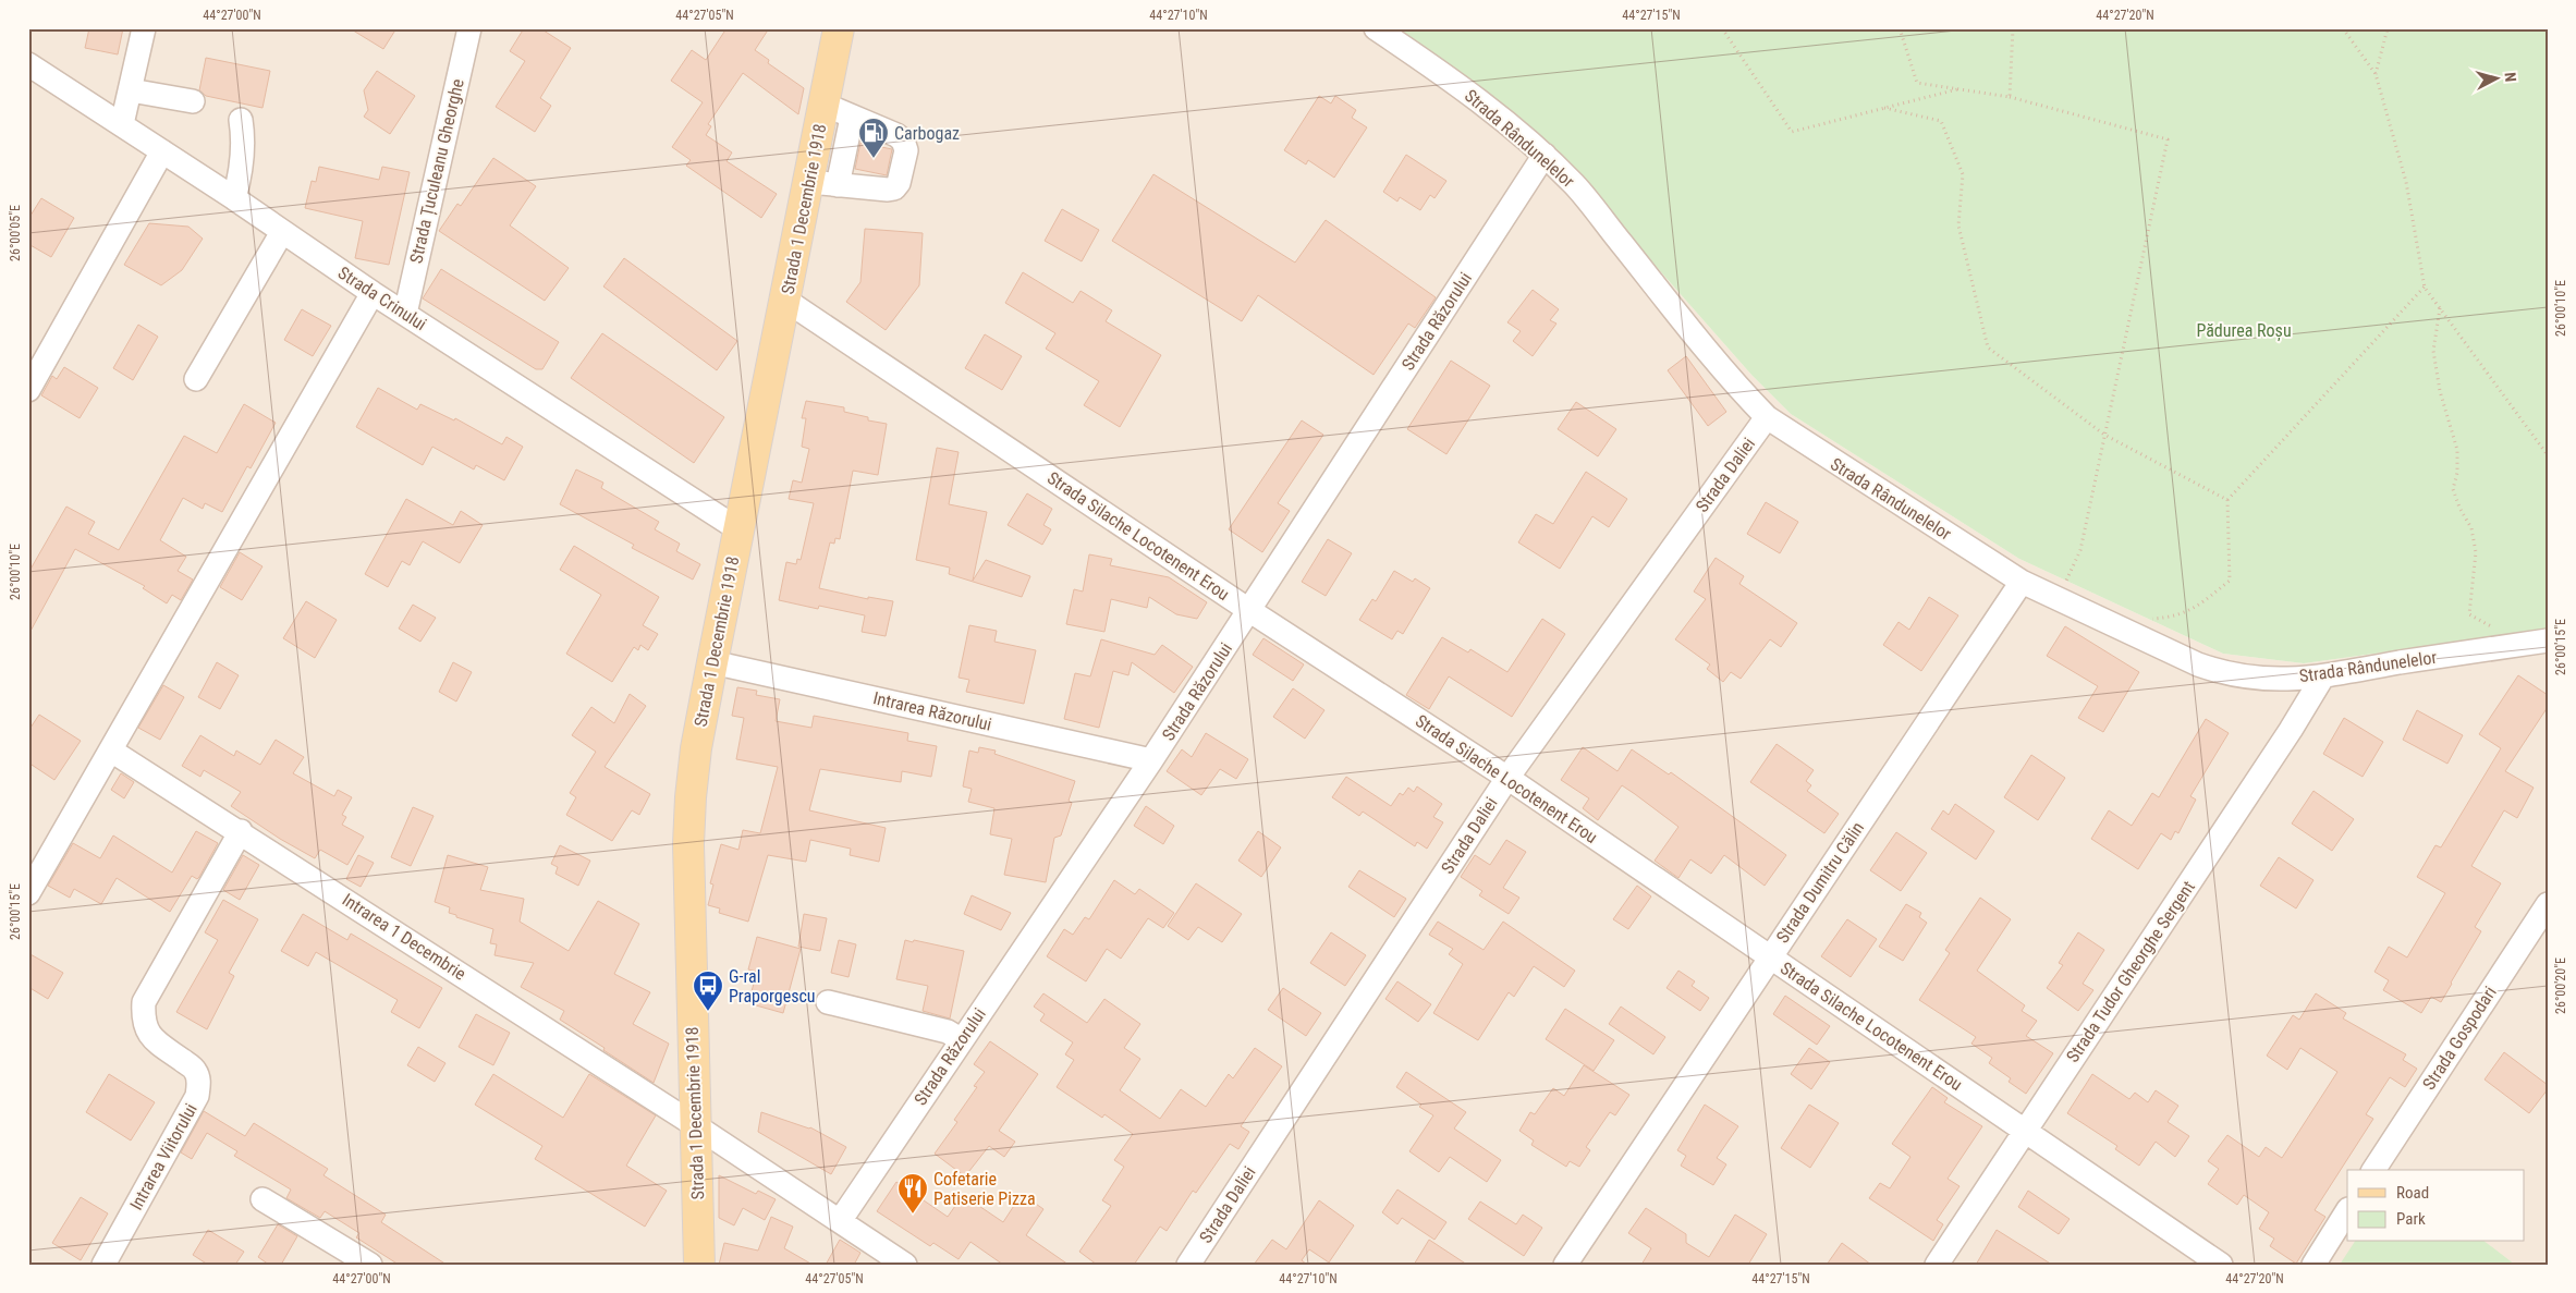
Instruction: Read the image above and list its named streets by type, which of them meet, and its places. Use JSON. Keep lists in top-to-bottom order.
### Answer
{
  "streets": {
    "main road": ["Strada 1 Decembrie 1918"],
    "street": [
      "Strada Rândunelelor",
      "Strada Țuculeanu Gheorghe",
      "Strada Crinului",
      "Strada Răzorului",
      "Strada Daliei",
      "Strada Silache Locotenent Erou",
      "Intrarea Răzorului",
      "Strada Dumitru Călin",
      "Intrarea 1 Decembrie",
      "Strada Tudor Gheorghe Sergent",
      "Strada Gospodari",
      "Intrarea Viitorului"
    ]
  },
  "crossings": [
    ["Strada Rândunelelor", "Strada Răzorului"],
    ["Strada Rândunelelor", "Strada Daliei"],
    ["Strada Rândunelelor", "Strada Dumitru Călin"],
    ["Strada Rândunelelor", "Strada Tudor Gheorghe Sergent"],
    ["Strada Țuculeanu Gheorghe", "Strada Crinului"],
    ["Strada 1 Decembrie 1918", "Strada Crinului"],
    ["Strada 1 Decembrie 1918", "Strada Silache Locotenent Erou"],
    ["Strada 1 Decembrie 1918", "Intrarea Răzorului"],
    ["Strada 1 Decembrie 1918", "Intrarea 1 Decembrie"],
    ["Strada Răzorului", "Strada Silache Locotenent Erou"],
    ["Strada Răzorului", "Intrarea Răzorului"],
    ["Strada Răzorului", "Intrarea 1 Decembrie"],
    ["Strada Daliei", "Strada Silache Locotenent Erou"],
    ["Strada Silache Locotenent Erou", "Strada Dumitru Călin"],
    ["Strada Silache Locotenent Erou", "Strada Tudor Gheorghe Sergent"],
    ["Intrarea 1 Decembrie", "Intrarea Viitorului"]
  ],
  "parks": ["Pădurea Roșu"],
  "places": {
    "fuel station": ["Carbogaz"],
    "bus stop": ["G-ral Praporgescu"],
    "restaurant": ["Cofetarie Patiserie Pizza"]
  },
  "legend": ["Road", "Park"],
  "north": "right",
  "coordinates": [
    "44°27'00\"N",
    "44°27'05\"N",
    "44°27'10\"N",
    "44°27'15\"N",
    "44°27'20\"N",
    "26°00'05\"E",
    "26°00'10\"E",
    "26°00'15\"E",
    "26°00'20\"E"
  ]
}
